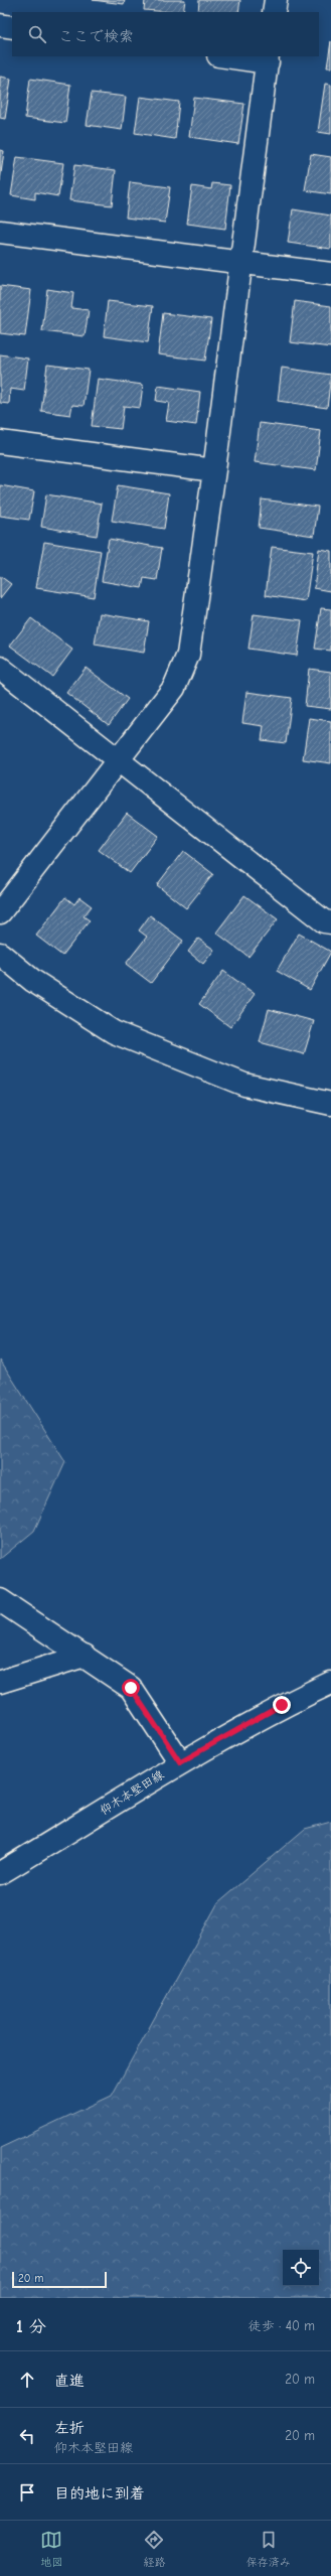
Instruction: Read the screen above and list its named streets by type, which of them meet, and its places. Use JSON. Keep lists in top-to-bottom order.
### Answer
{
  "streets": {
    "street": ["仰木本堅田線"]
  },
  "scale_bar": "20 m",
  "page": {
    "search": "ここで検索",
    "scale": "20 m",
    "heading": ["1 分", "徒歩 · 40 m"],
    "list": [
      ["直進", "20 m"],
      ["左折", "仰木本堅田線", "20 m"],
      "目的地に到着"
    ],
    "nav": ["地図", "経路", "保存済み"]
  }
}
